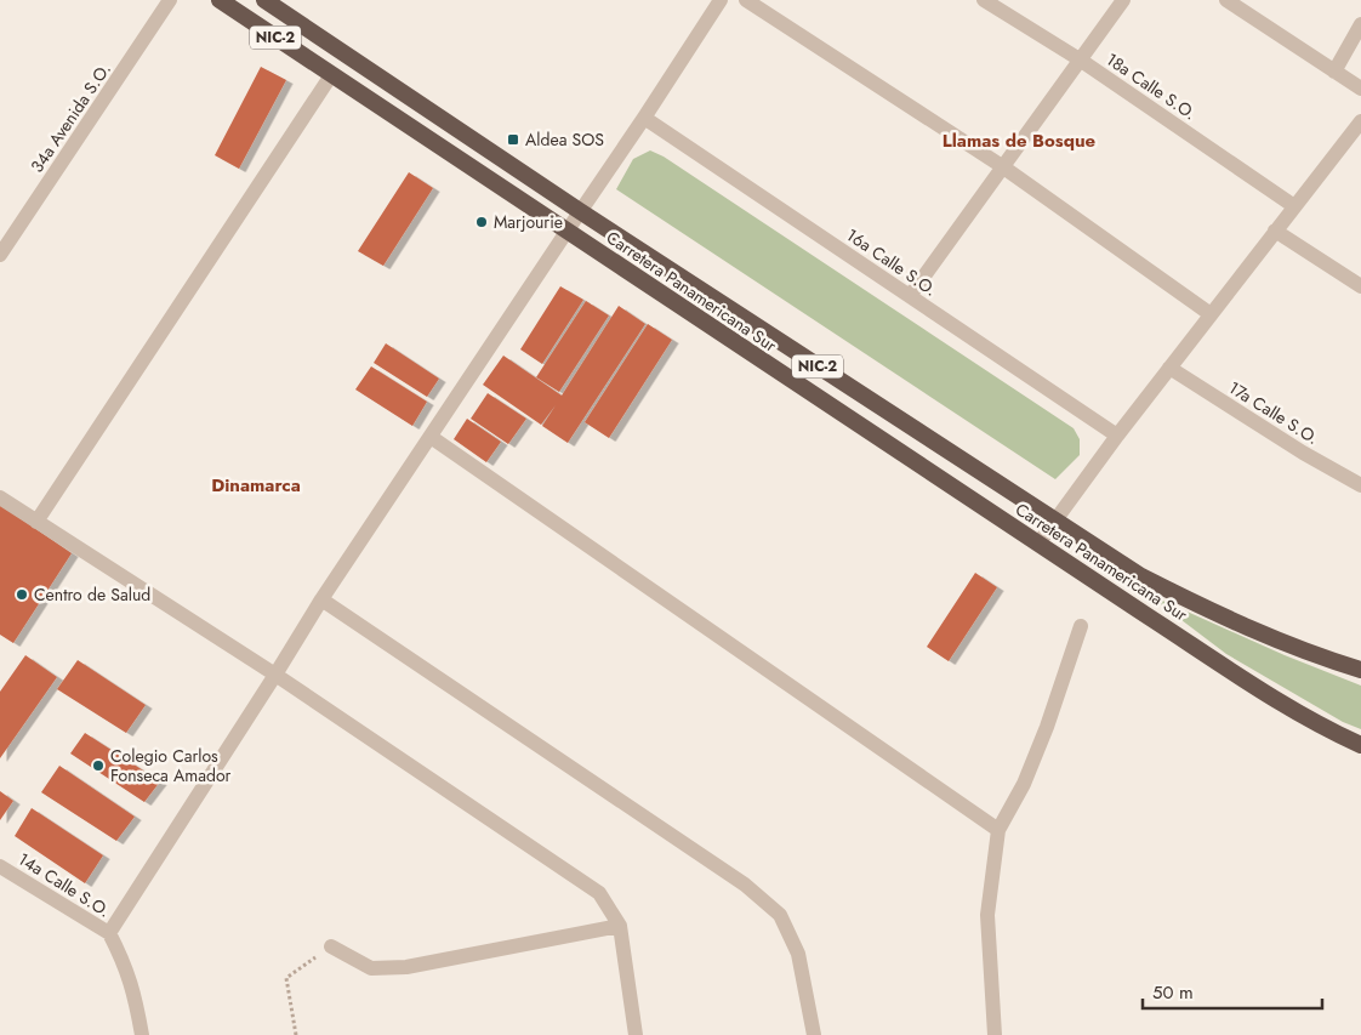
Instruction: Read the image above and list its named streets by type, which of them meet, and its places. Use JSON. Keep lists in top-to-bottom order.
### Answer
{
  "streets": {
    "highway": ["NIC-2", "Carretera Panamericana Sur"],
    "street": [
      "18a Calle S.O.",
      "34a Avenida S.O.",
      "16a Calle S.O.",
      "17a Calle S.O.",
      "14a Calle S.O."
    ]
  },
  "districts": ["Llamas de Bosque", "Dinamarca"],
  "places": {
    "transit": ["Aldea SOS"],
    "other": ["Marjourie", "Centro de Salud", "Colegio Carlos Fonseca Amador"]
  },
  "scale_bar": "50 m"
}
